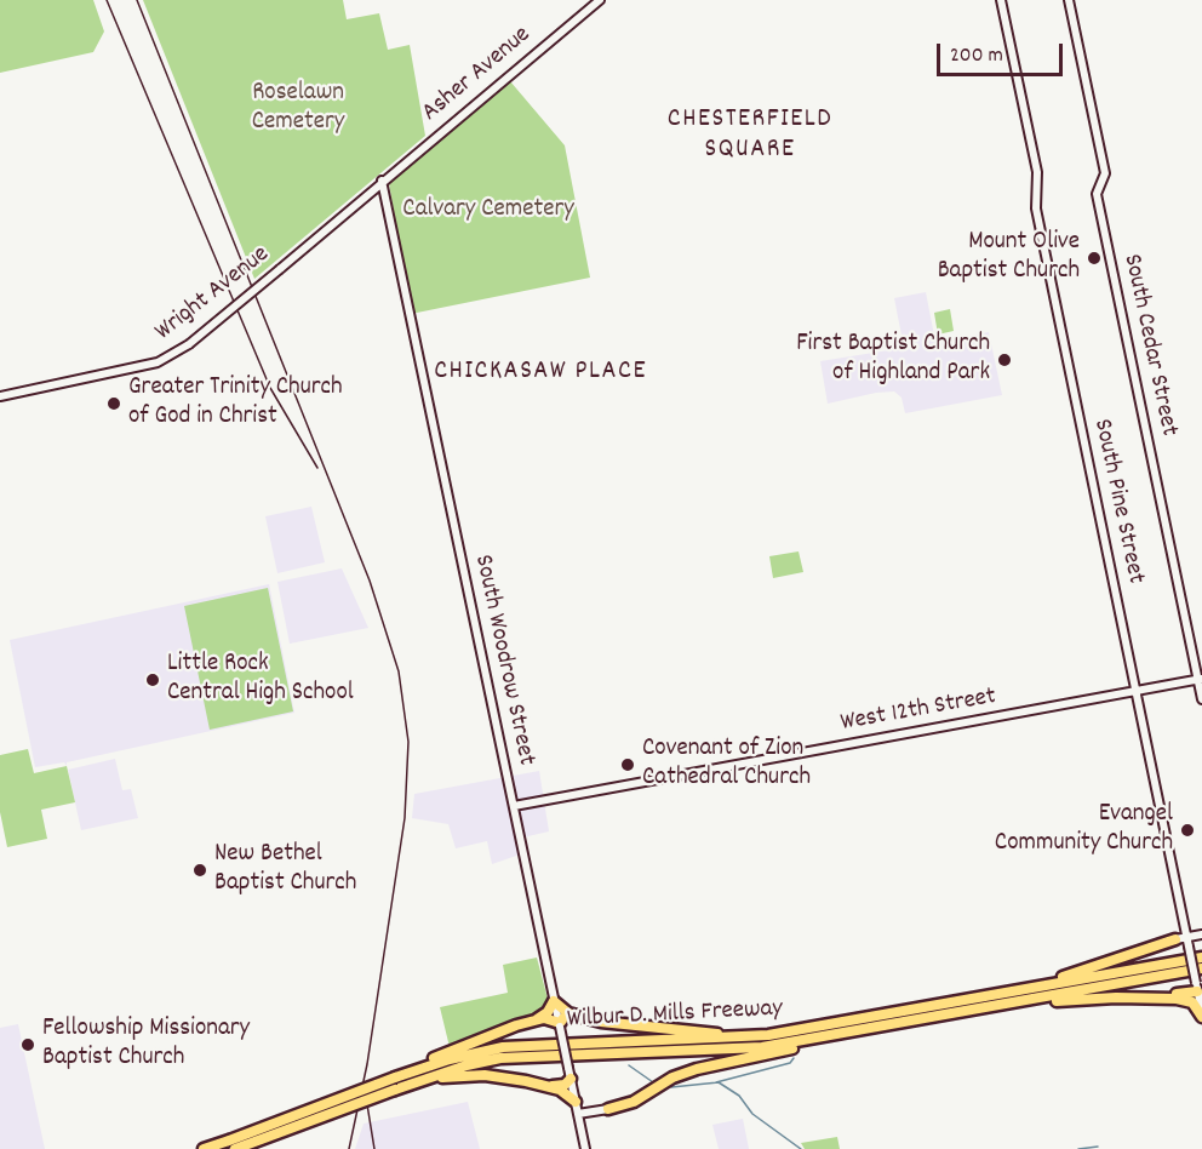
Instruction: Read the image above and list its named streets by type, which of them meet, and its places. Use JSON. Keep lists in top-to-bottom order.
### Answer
{
  "streets": {
    "highway": ["Wilbur D. Mills Freeway"],
    "main road": [
      "Asher Avenue",
      "Wright Avenue",
      "South Cedar Street",
      "South Pine Street",
      "South Woodrow Street",
      "West 12th Street"
    ]
  },
  "crossings": [
    ["Asher Avenue", "Wright Avenue"],
    ["Asher Avenue", "South Woodrow Street"],
    ["Wright Avenue", "South Woodrow Street"],
    ["South Cedar Street", "West 12th Street"],
    ["South Pine Street", "West 12th Street"],
    ["South Woodrow Street", "West 12th Street"]
  ],
  "districts": ["CHESTERFIELD SQUARE", "CHICKASAW PLACE"],
  "parks": ["Roselawn Cemetery", "Calvary Cemetery"],
  "places": [
    "Mount Olive Baptist Church",
    "First Baptist Church of Highland Park",
    "Greater Trinity Church of God in Christ",
    "Little Rock Central High School",
    "Covenant of Zion Cathedral Church",
    "Evangel Community Church",
    "New Bethel Baptist Church",
    "Fellowship Missionary Baptist Church"
  ],
  "scale_bar": "200 m"
}
